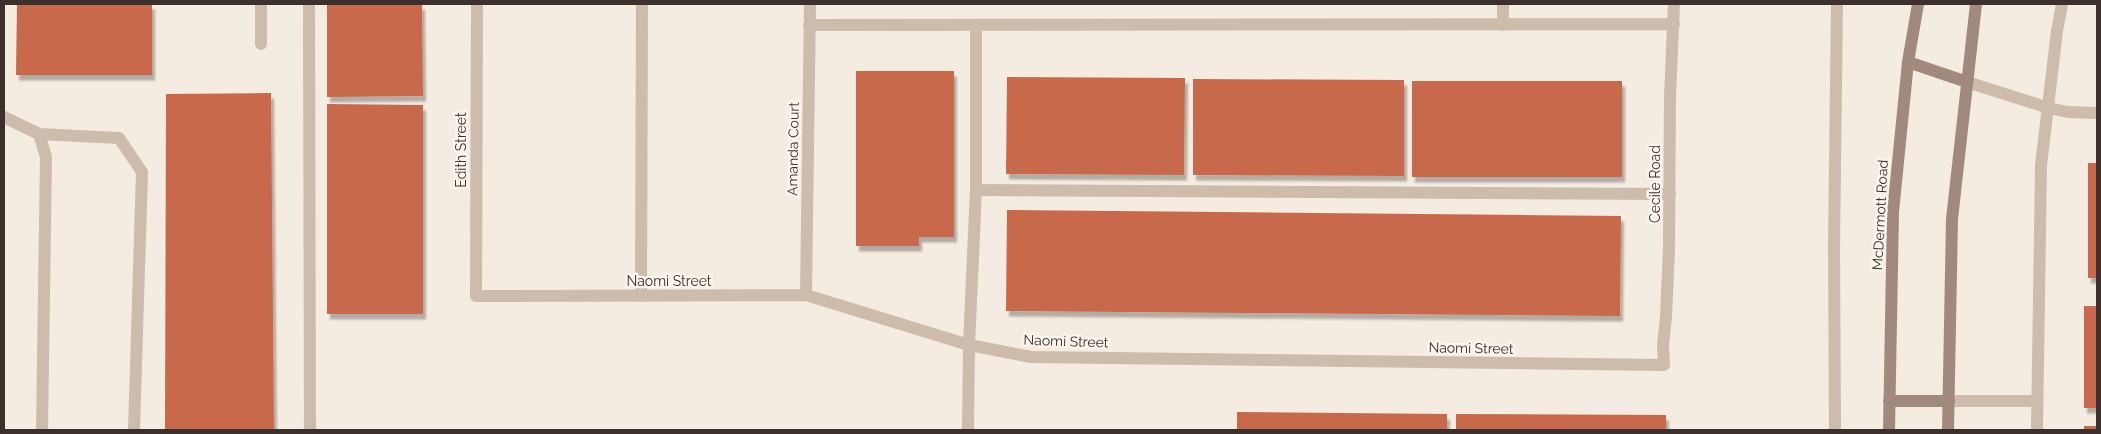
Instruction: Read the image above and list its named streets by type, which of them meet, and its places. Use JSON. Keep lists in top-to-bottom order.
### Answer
{
  "streets": {
    "main road": ["McDermott Road"],
    "street": [
      "Amanda Court",
      "Edith Street",
      "Cecile Road",
      "Naomi Street"
    ]
  },
  "crossings": [
    ["Amanda Court", "Naomi Street"],
    ["Edith Street", "Naomi Street"],
    ["Cecile Road", "Naomi Street"]
  ]
}
